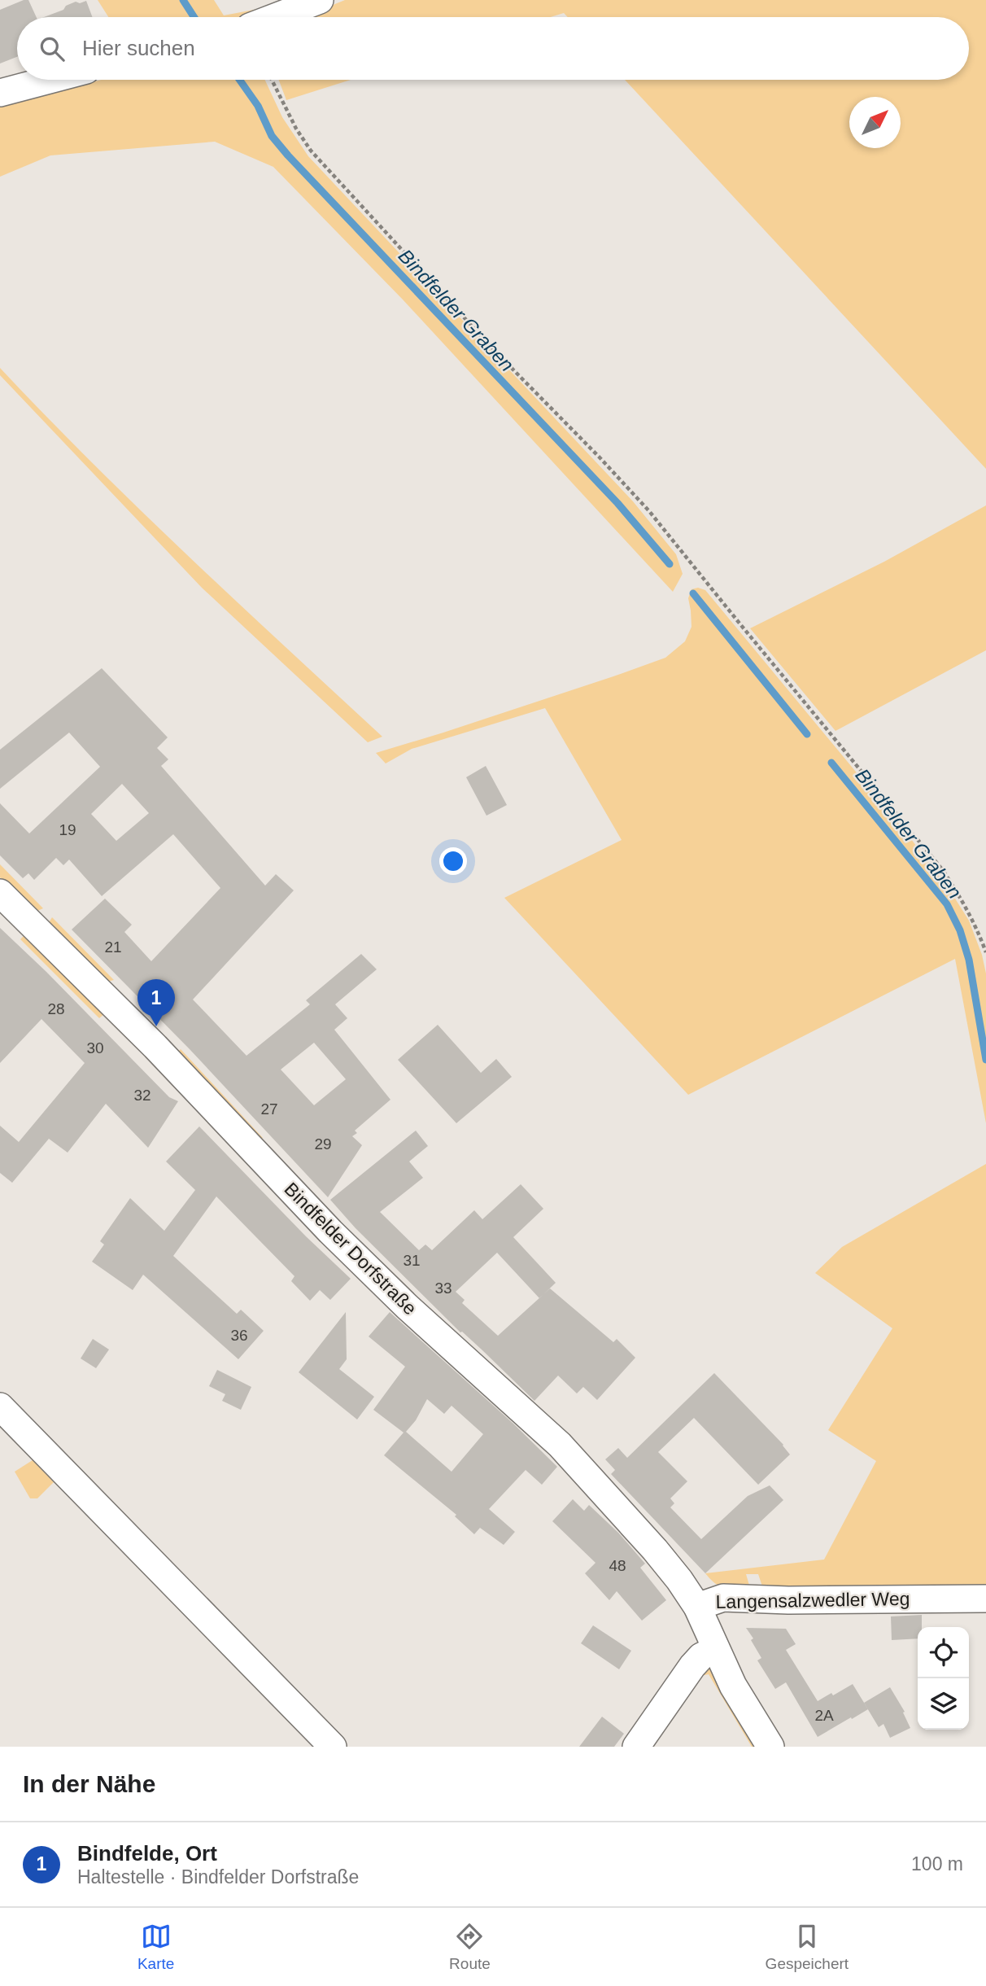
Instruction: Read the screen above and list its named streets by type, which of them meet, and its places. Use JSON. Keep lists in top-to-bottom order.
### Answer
{
  "streets": {
    "street": ["Bindfelder Dorfstraße", "Langensalzwedler Weg"]
  },
  "crossings": [
    ["Bindfelder Dorfstraße", "Langensalzwedler Weg"]
  ],
  "water": ["Bindfelder Graben"],
  "house_numbers": [
    "19",
    "21",
    "28",
    "30",
    "32",
    "27",
    "29",
    "31",
    "33",
    "36",
    "48",
    "2A"
  ],
  "north": "top right",
  "page": {
    "search": "Hier suchen",
    "pins": "1",
    "heading": "In der Nähe",
    "list": [
      {
        "mark": "1",
        "name": "Bindfelde, Ort",
        "note": "Haltestelle · Bindfelder Dorfstraße",
        "value": "100 m"
      }
    ],
    "nav": ["Karte", "Route", "Gespeichert"]
  }
}
